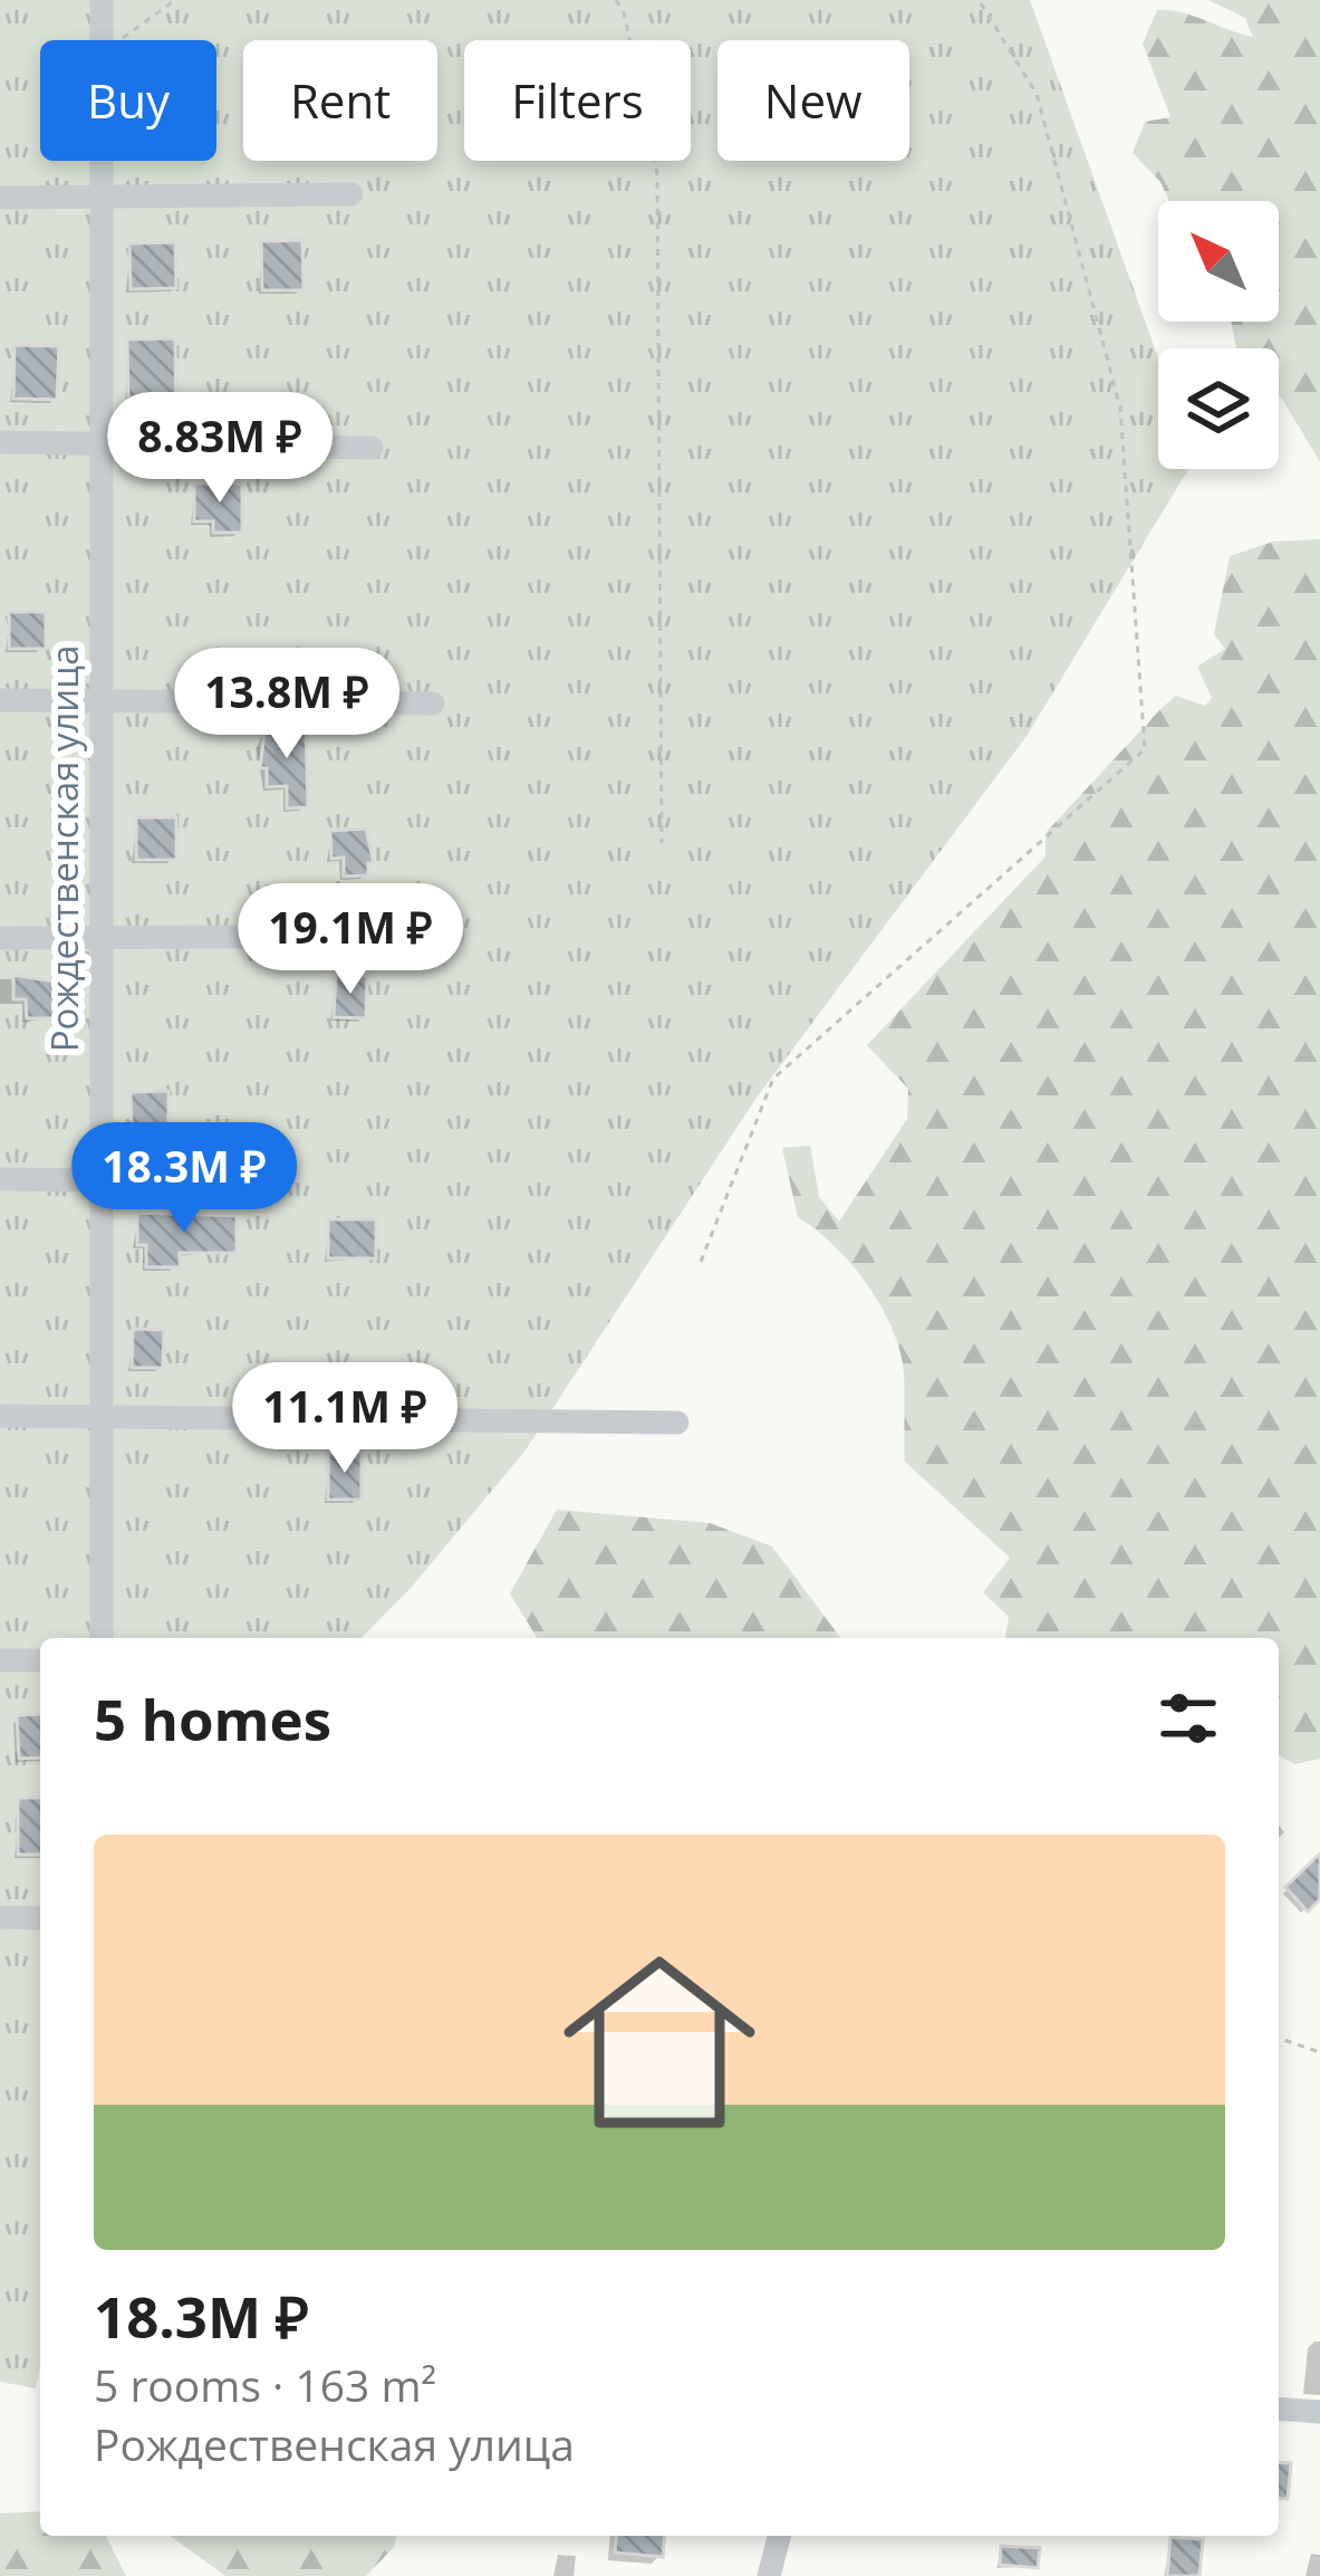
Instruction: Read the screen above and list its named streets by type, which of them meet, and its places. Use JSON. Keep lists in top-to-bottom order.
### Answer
{
  "streets": {
    "street": ["Рождественская улица"]
  },
  "north": "top left",
  "page": {
    "chip": [
      "Buy",
      "Rent",
      "Filters",
      "New"
    ],
    "price": [
      "8.83M ₽",
      "13.8M ₽",
      "19.1M ₽",
      "18.3M ₽",
      "11.1M ₽"
    ],
    "heading": "5 homes",
    "list": [
      {
        "name": "18.3M ₽",
        "note": "5 rooms · 163 m² · Рождественская улица"
      }
    ]
  }
}
